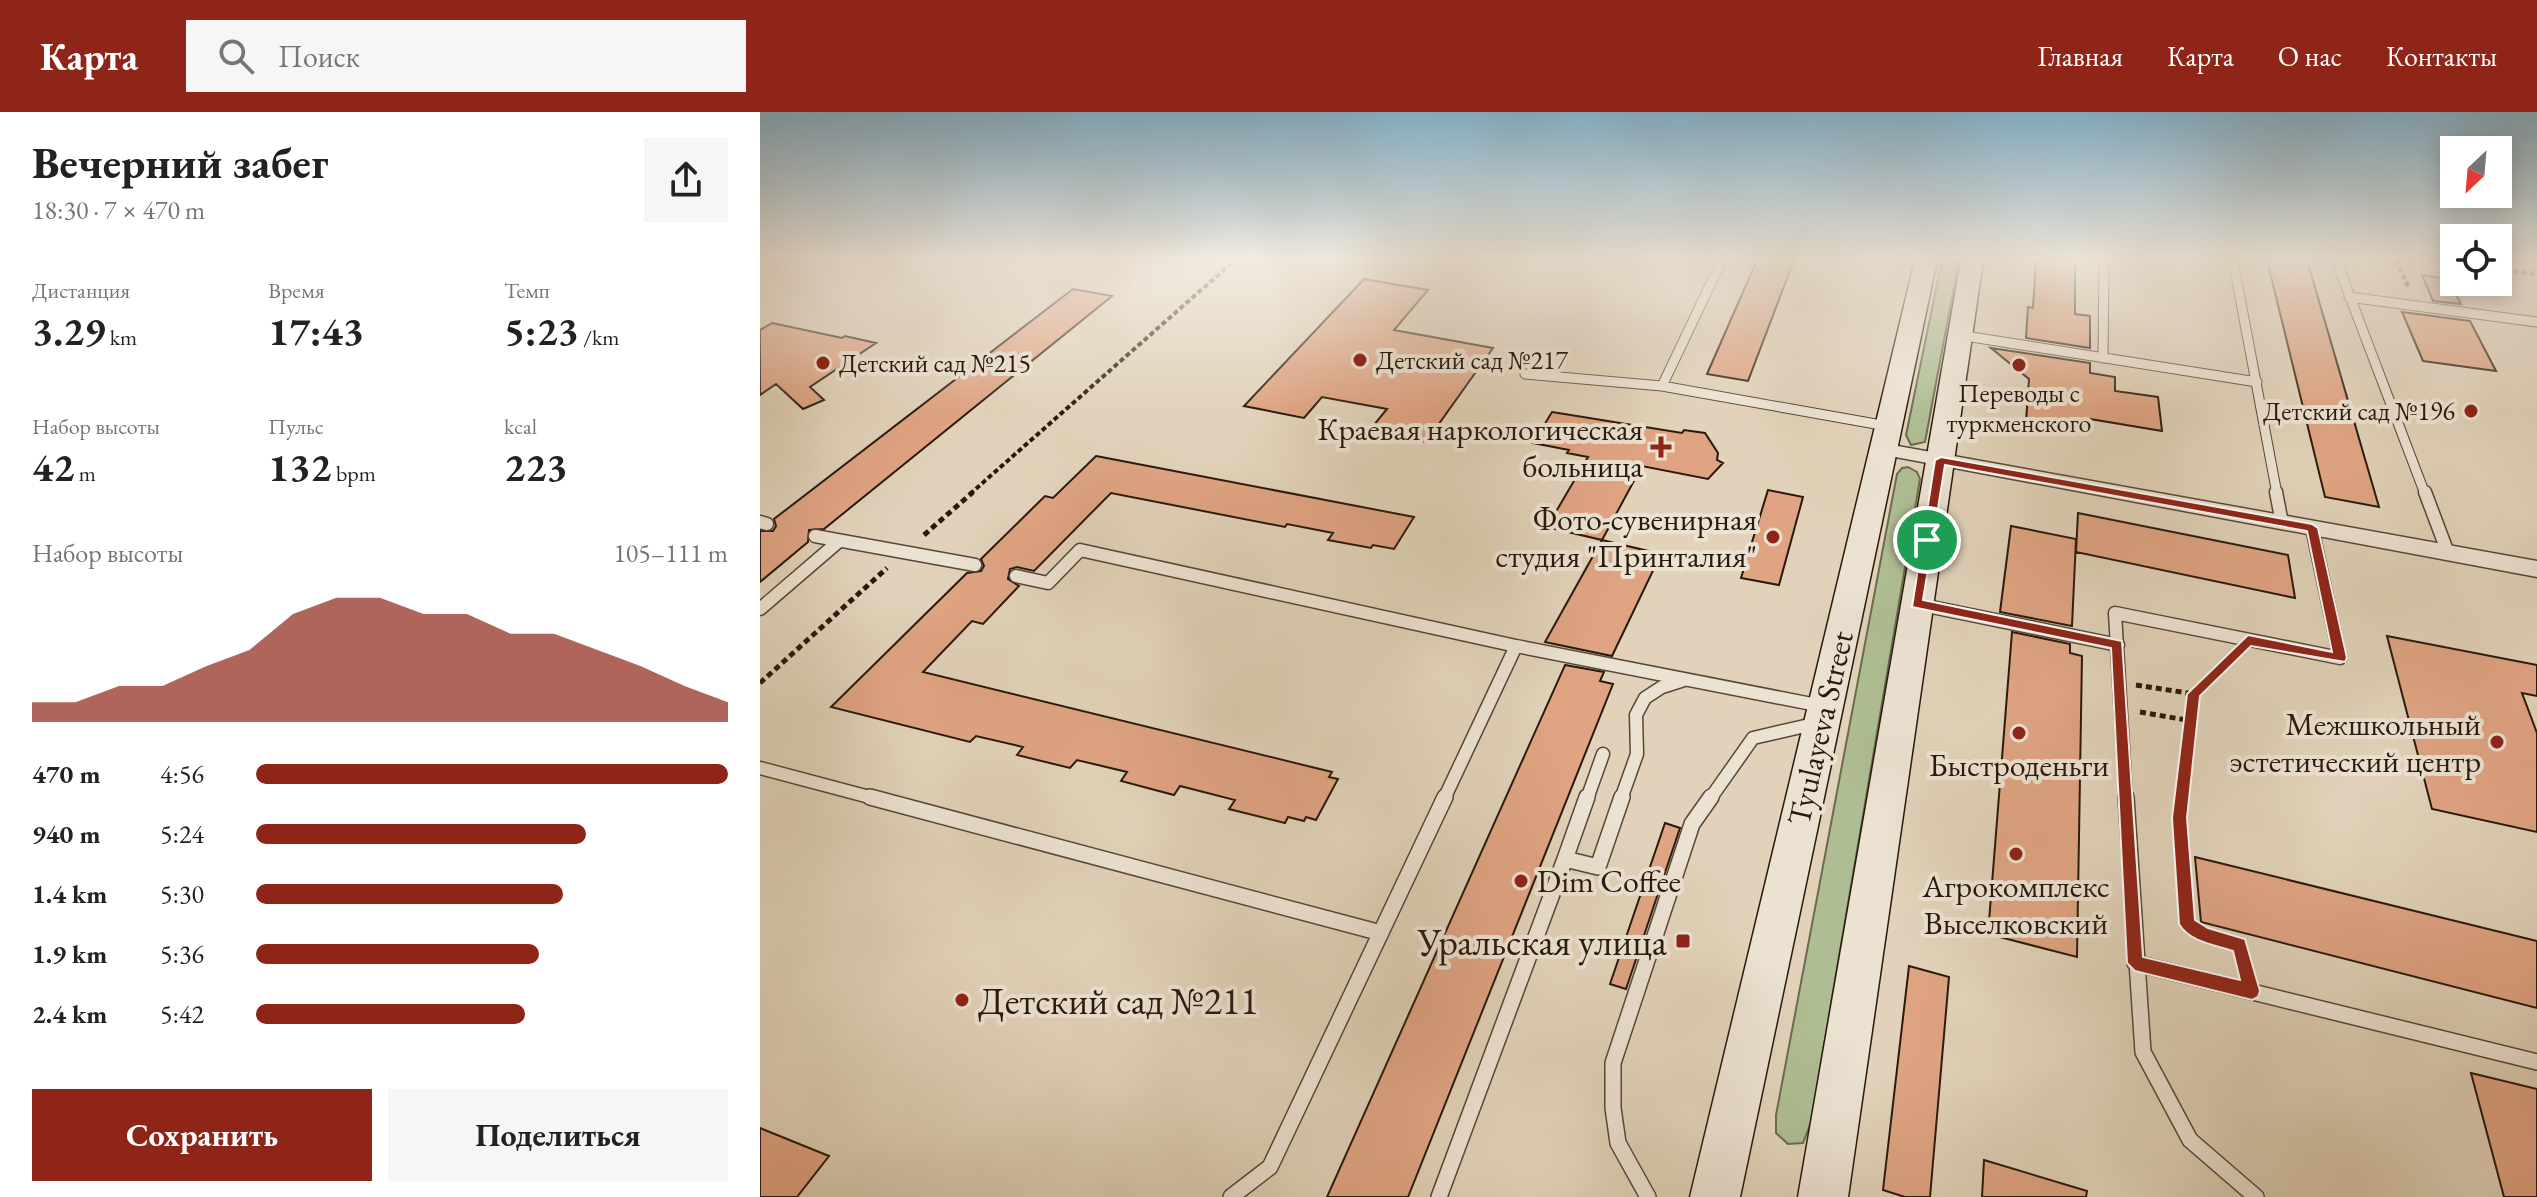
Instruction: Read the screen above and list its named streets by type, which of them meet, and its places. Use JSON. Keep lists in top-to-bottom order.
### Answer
{
  "streets": {
    "main road": ["Tyulayeva Street"]
  },
  "places": {
    "other": [
      "Детский сад №217",
      "Детский сад №215",
      "Переводы с туркменского",
      "Детский сад №196",
      "Фото-сувенирная студия \"Принталия\"",
      "Быстроденьги",
      "Межшкольный эстетический центр",
      "Агрокомплекс Выселковский",
      "Dim Coffee",
      "Детский сад №211"
    ],
    "health": ["Краевая наркологическая больница"],
    "transit": ["Уральская улица"]
  },
  "north": "bottom left",
  "page": {
    "header": "Карта",
    "search": "Поиск",
    "nav": [
      "Главная",
      "Карта",
      "О нас",
      "Контакты"
    ],
    "heading": ["Вечерний забег", "18:30 · 7 × 470 m"],
    "stats": [
      ["Дистанция", "3.29 km"],
      ["Время", "17:43"],
      ["Темп", "5:23 /km"],
      ["Набор высоты", "42 m"],
      ["Пульс", "132 bpm"],
      ["kcal", "223"]
    ],
    "chart": ["Набор высоты", "105–111 m"],
    "list": [
      {
        "name": "470 m",
        "note": "4:56"
      },
      {
        "name": "940 m",
        "note": "5:24"
      },
      {
        "name": "1.4 km",
        "note": "5:30"
      },
      {
        "name": "1.9 km",
        "note": "5:36"
      },
      {
        "name": "2.4 km",
        "note": "5:42"
      }
    ],
    "buttons": ["Сохранить", "Поделиться"]
  }
}
